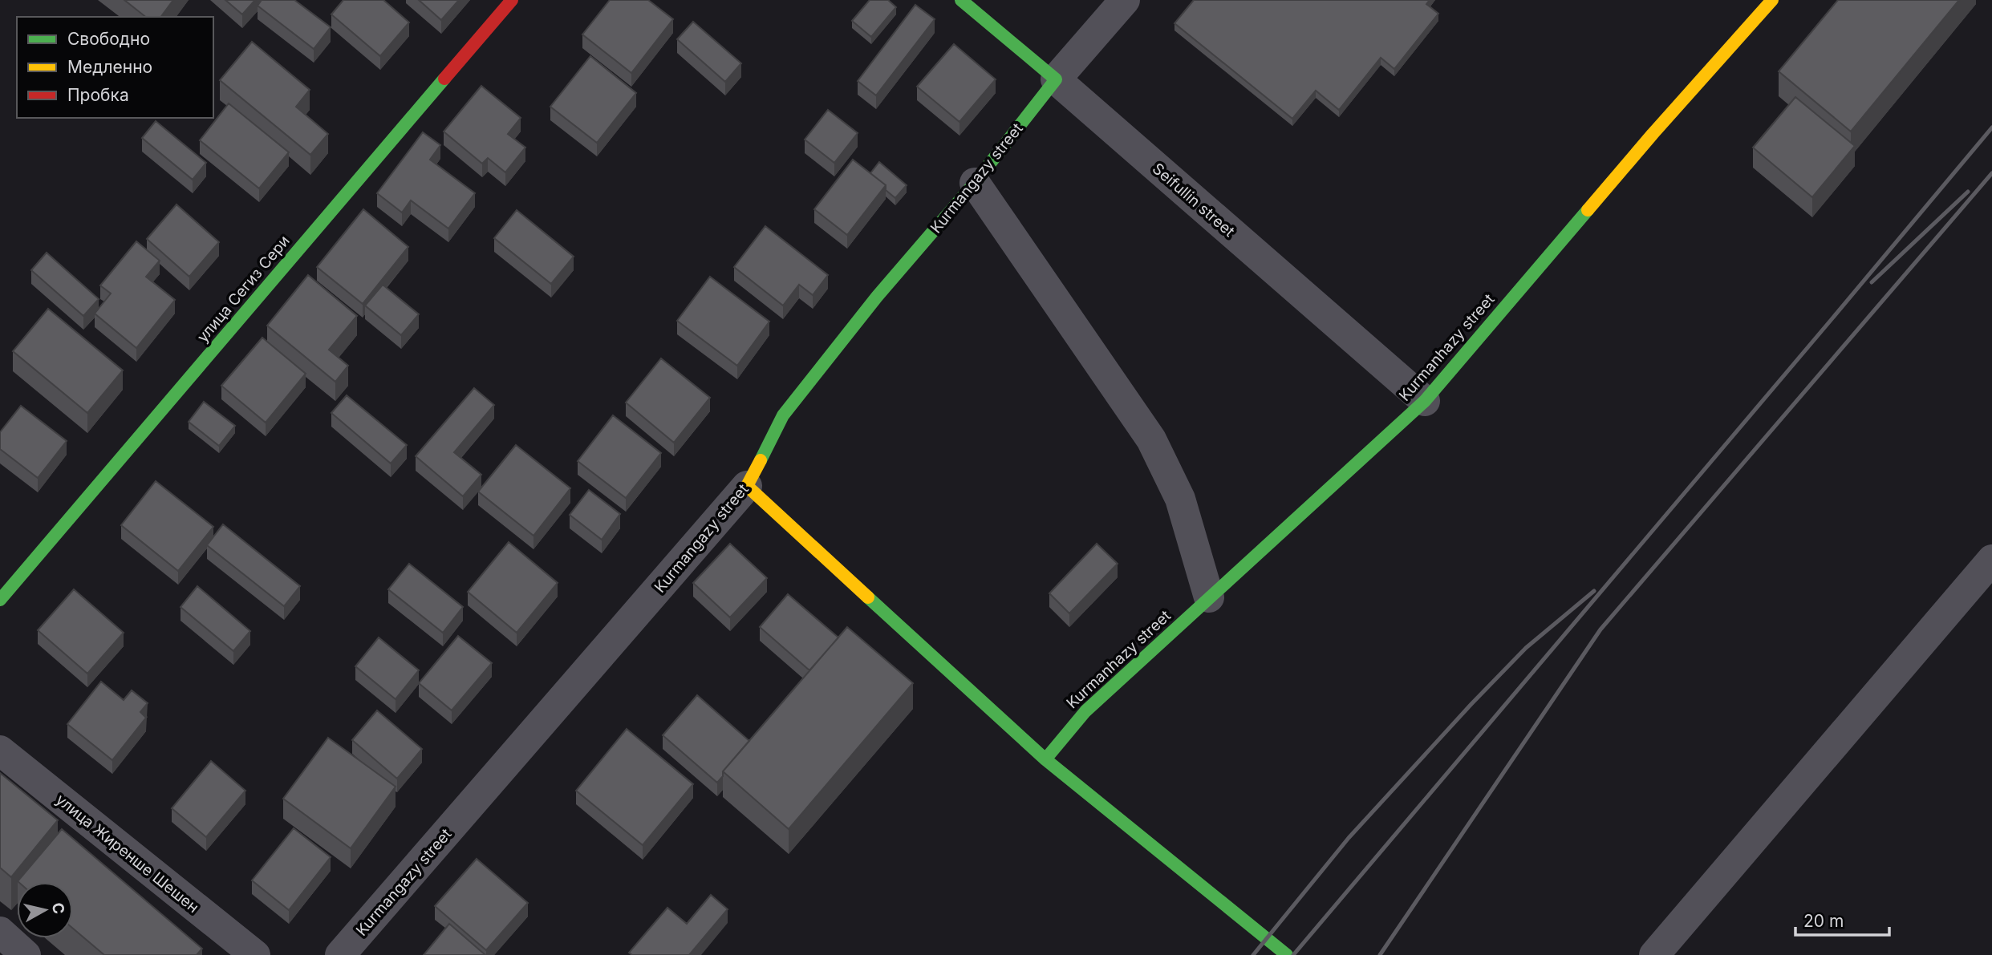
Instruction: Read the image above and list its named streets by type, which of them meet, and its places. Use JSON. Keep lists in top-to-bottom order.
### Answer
{
  "streets": {
    "street": [
      "Kurmangazy street",
      "Seifullin street",
      "улица Сегиз Сери",
      "Kurmanhazy street",
      "улица Жиренше Шешен"
    ]
  },
  "crossings": [
    ["Kurmangazy street", "Seifullin street"],
    ["Seifullin street", "Kurmanhazy street"]
  ],
  "legend": ["Свободно", "Медленно", "Пробка"],
  "scale_bar": "20 m",
  "north": "right"
}
